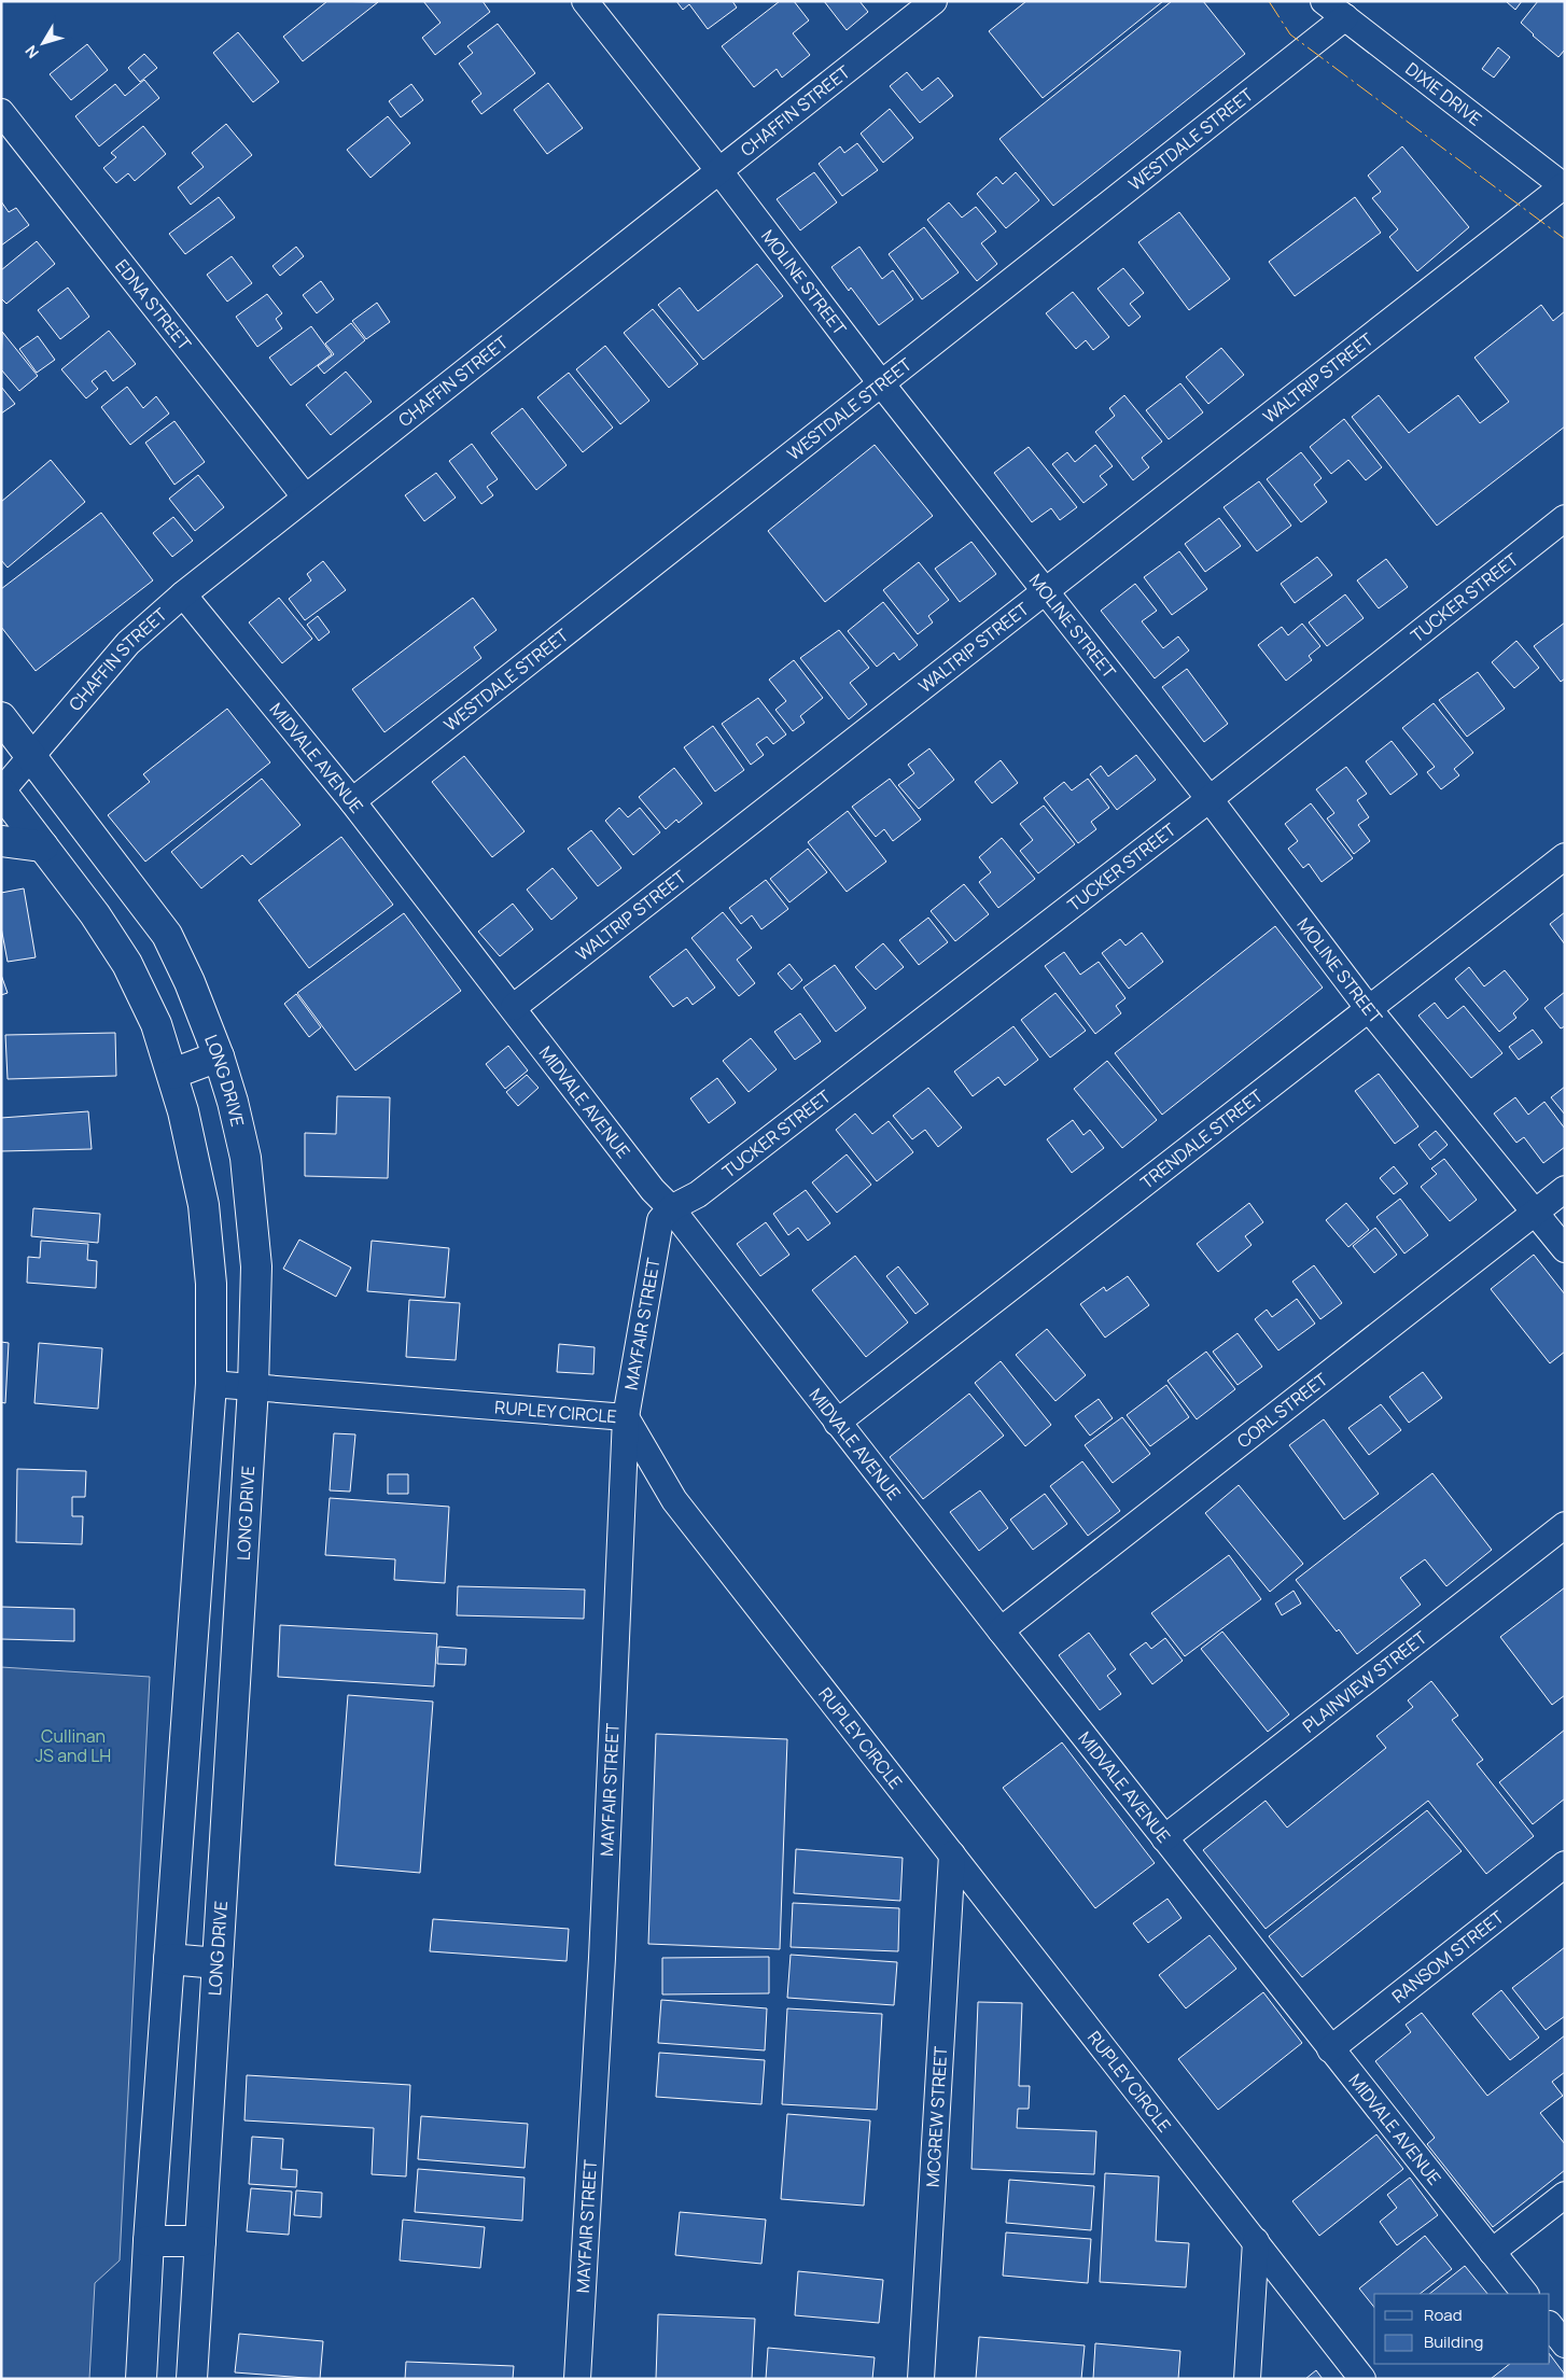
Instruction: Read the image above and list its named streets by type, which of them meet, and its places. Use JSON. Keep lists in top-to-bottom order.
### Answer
{
  "streets": {
    "main road": ["LONG DRIVE"],
    "street": [
      "DIXIE DRIVE",
      "CHAFFIN STREET",
      "WESTDALE STREET",
      "MOLINE STREET",
      "EDNA STREET",
      "WALTRIP STREET",
      "TUCKER STREET",
      "MIDVALE AVENUE",
      "TRENDALE STREET",
      "MAYFAIR STREET",
      "CORL STREET",
      "RUPLEY CIRCLE",
      "PLAINVIEW STREET",
      "RANSOM STREET",
      "MCGREW STREET"
    ]
  },
  "crossings": [
    ["DIXIE DRIVE", "WESTDALE STREET"],
    ["DIXIE DRIVE", "WALTRIP STREET"],
    ["CHAFFIN STREET", "MOLINE STREET"],
    ["CHAFFIN STREET", "EDNA STREET"],
    ["CHAFFIN STREET", "MIDVALE AVENUE"],
    ["CHAFFIN STREET", "LONG DRIVE"],
    ["WESTDALE STREET", "MOLINE STREET"],
    ["WESTDALE STREET", "MIDVALE AVENUE"],
    ["MOLINE STREET", "WALTRIP STREET"],
    ["MOLINE STREET", "TUCKER STREET"],
    ["MOLINE STREET", "TRENDALE STREET"],
    ["MOLINE STREET", "CORL STREET"],
    ["WALTRIP STREET", "MIDVALE AVENUE"],
    ["TUCKER STREET", "MIDVALE AVENUE"],
    ["TUCKER STREET", "MAYFAIR STREET"],
    ["MIDVALE AVENUE", "TRENDALE STREET"],
    ["MIDVALE AVENUE", "MAYFAIR STREET"],
    ["MIDVALE AVENUE", "CORL STREET"],
    ["MIDVALE AVENUE", "PLAINVIEW STREET"],
    ["MIDVALE AVENUE", "RANSOM STREET"],
    ["LONG DRIVE", "RUPLEY CIRCLE"],
    ["MAYFAIR STREET", "RUPLEY CIRCLE"],
    ["RUPLEY CIRCLE", "MCGREW STREET"]
  ],
  "parks": ["Cullinan JS and LH"],
  "legend": ["Road", "Building"],
  "north": "bottom left"
}
